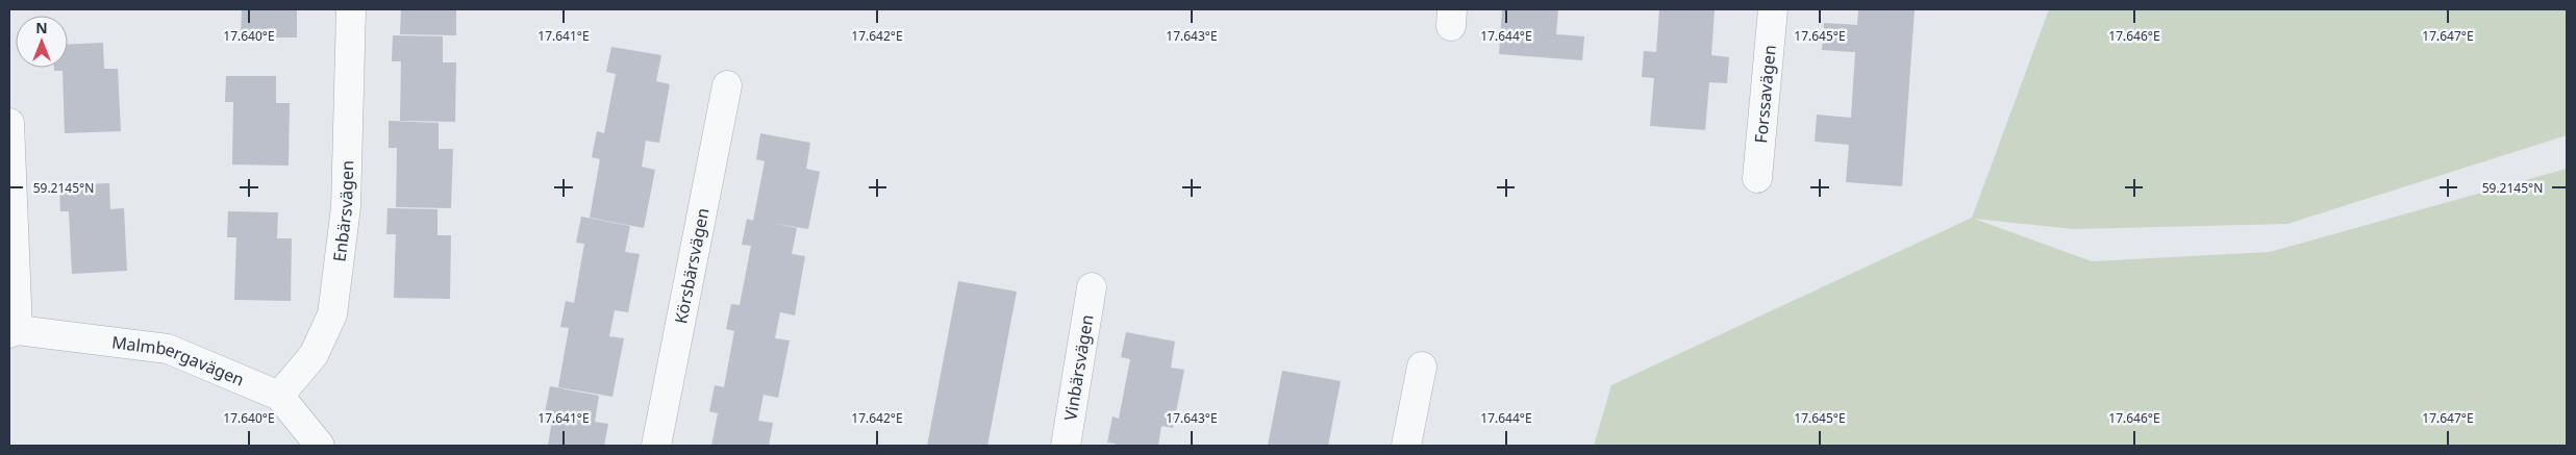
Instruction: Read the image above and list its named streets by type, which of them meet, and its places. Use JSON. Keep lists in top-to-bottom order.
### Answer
{
  "streets": {
    "street": [
      "Forssavägen",
      "Enbärsvägen",
      "Körsbärsvägen",
      "Malmbergavägen",
      "Vinbärsvägen"
    ]
  },
  "crossings": [
    ["Enbärsvägen", "Malmbergavägen"]
  ],
  "north": "top",
  "coordinates": [
    "17.640°E",
    "17.641°E",
    "17.642°E",
    "17.643°E",
    "17.644°E",
    "17.645°E",
    "17.646°E",
    "17.647°E",
    "59.2145°N"
  ]
}
